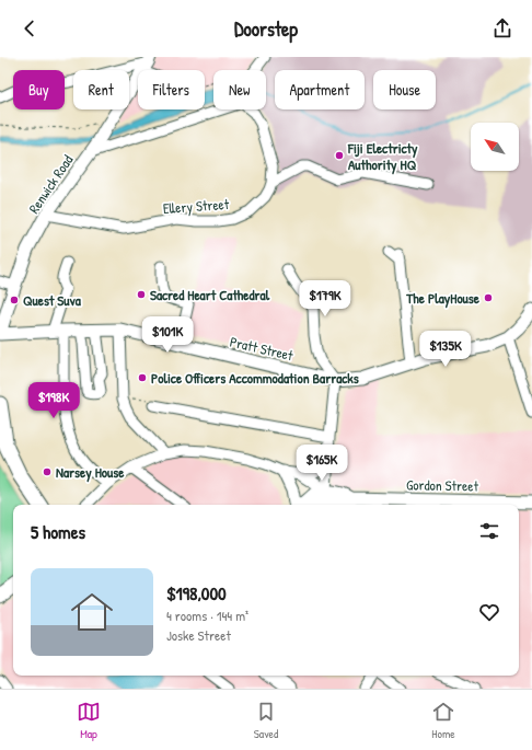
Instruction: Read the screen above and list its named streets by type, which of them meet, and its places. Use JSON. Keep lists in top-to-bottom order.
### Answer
{
  "streets": {
    "main road": ["Renwick Road", "Pratt Street", "Gordon Street"],
    "street": ["Ellery Street"]
  },
  "crossings": [
    ["Renwick Road", "Ellery Street"],
    ["Renwick Road", "Pratt Street"]
  ],
  "places": [
    "Fiji Electricty Authority HQ",
    "Sacred Heart Cathedral",
    "The PlayHouse",
    "Quest Suva",
    "Police Officers Accommodation Barracks",
    "Narsey House"
  ],
  "north": "top left",
  "page": {
    "header": "Doorstep",
    "chip": [
      "Buy",
      "Rent",
      "Filters",
      "New",
      "Apartment",
      "House"
    ],
    "price": [
      "$179K",
      "$101K",
      "$135K",
      "$198K",
      "$165K"
    ],
    "heading": "5 homes",
    "list": [
      {
        "name": "$198,000",
        "note": "4 rooms · 144 m² · Joske Street"
      }
    ],
    "tabs": ["Map", "Saved", "Home"]
  }
}
